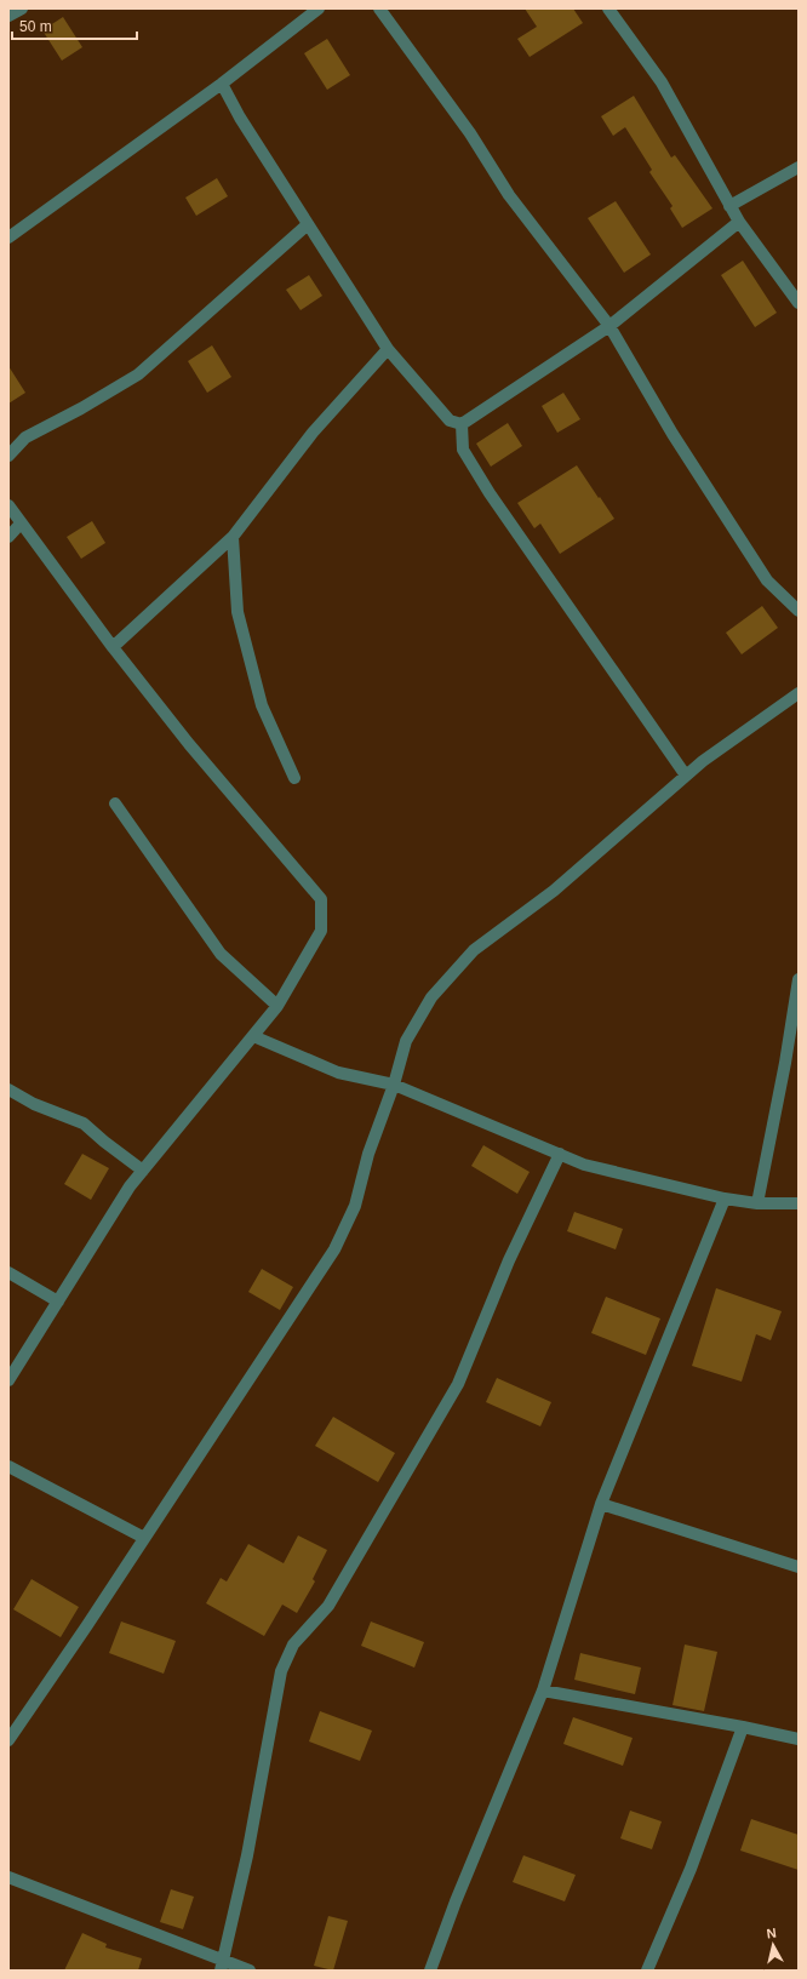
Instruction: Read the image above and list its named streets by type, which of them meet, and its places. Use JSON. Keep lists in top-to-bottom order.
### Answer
{
  "scale_bar": "50 m",
  "north": "top"
}
